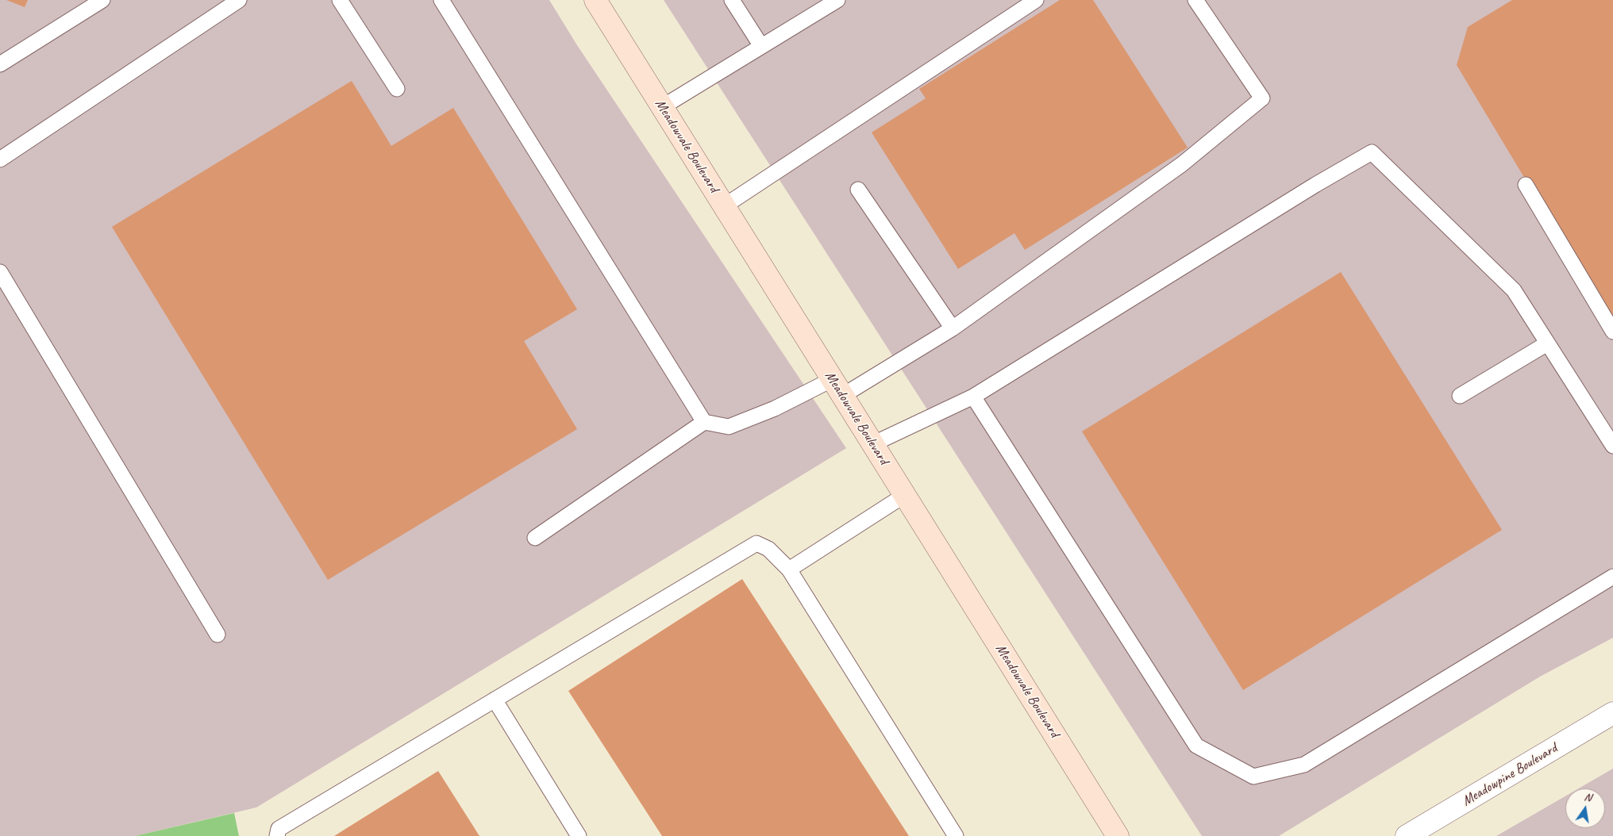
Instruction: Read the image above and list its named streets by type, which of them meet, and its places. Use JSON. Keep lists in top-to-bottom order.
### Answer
{
  "streets": {
    "main road": ["Meadowvale Boulevard"],
    "street": ["Meadowpine Boulevard"]
  },
  "north": "top"
}
